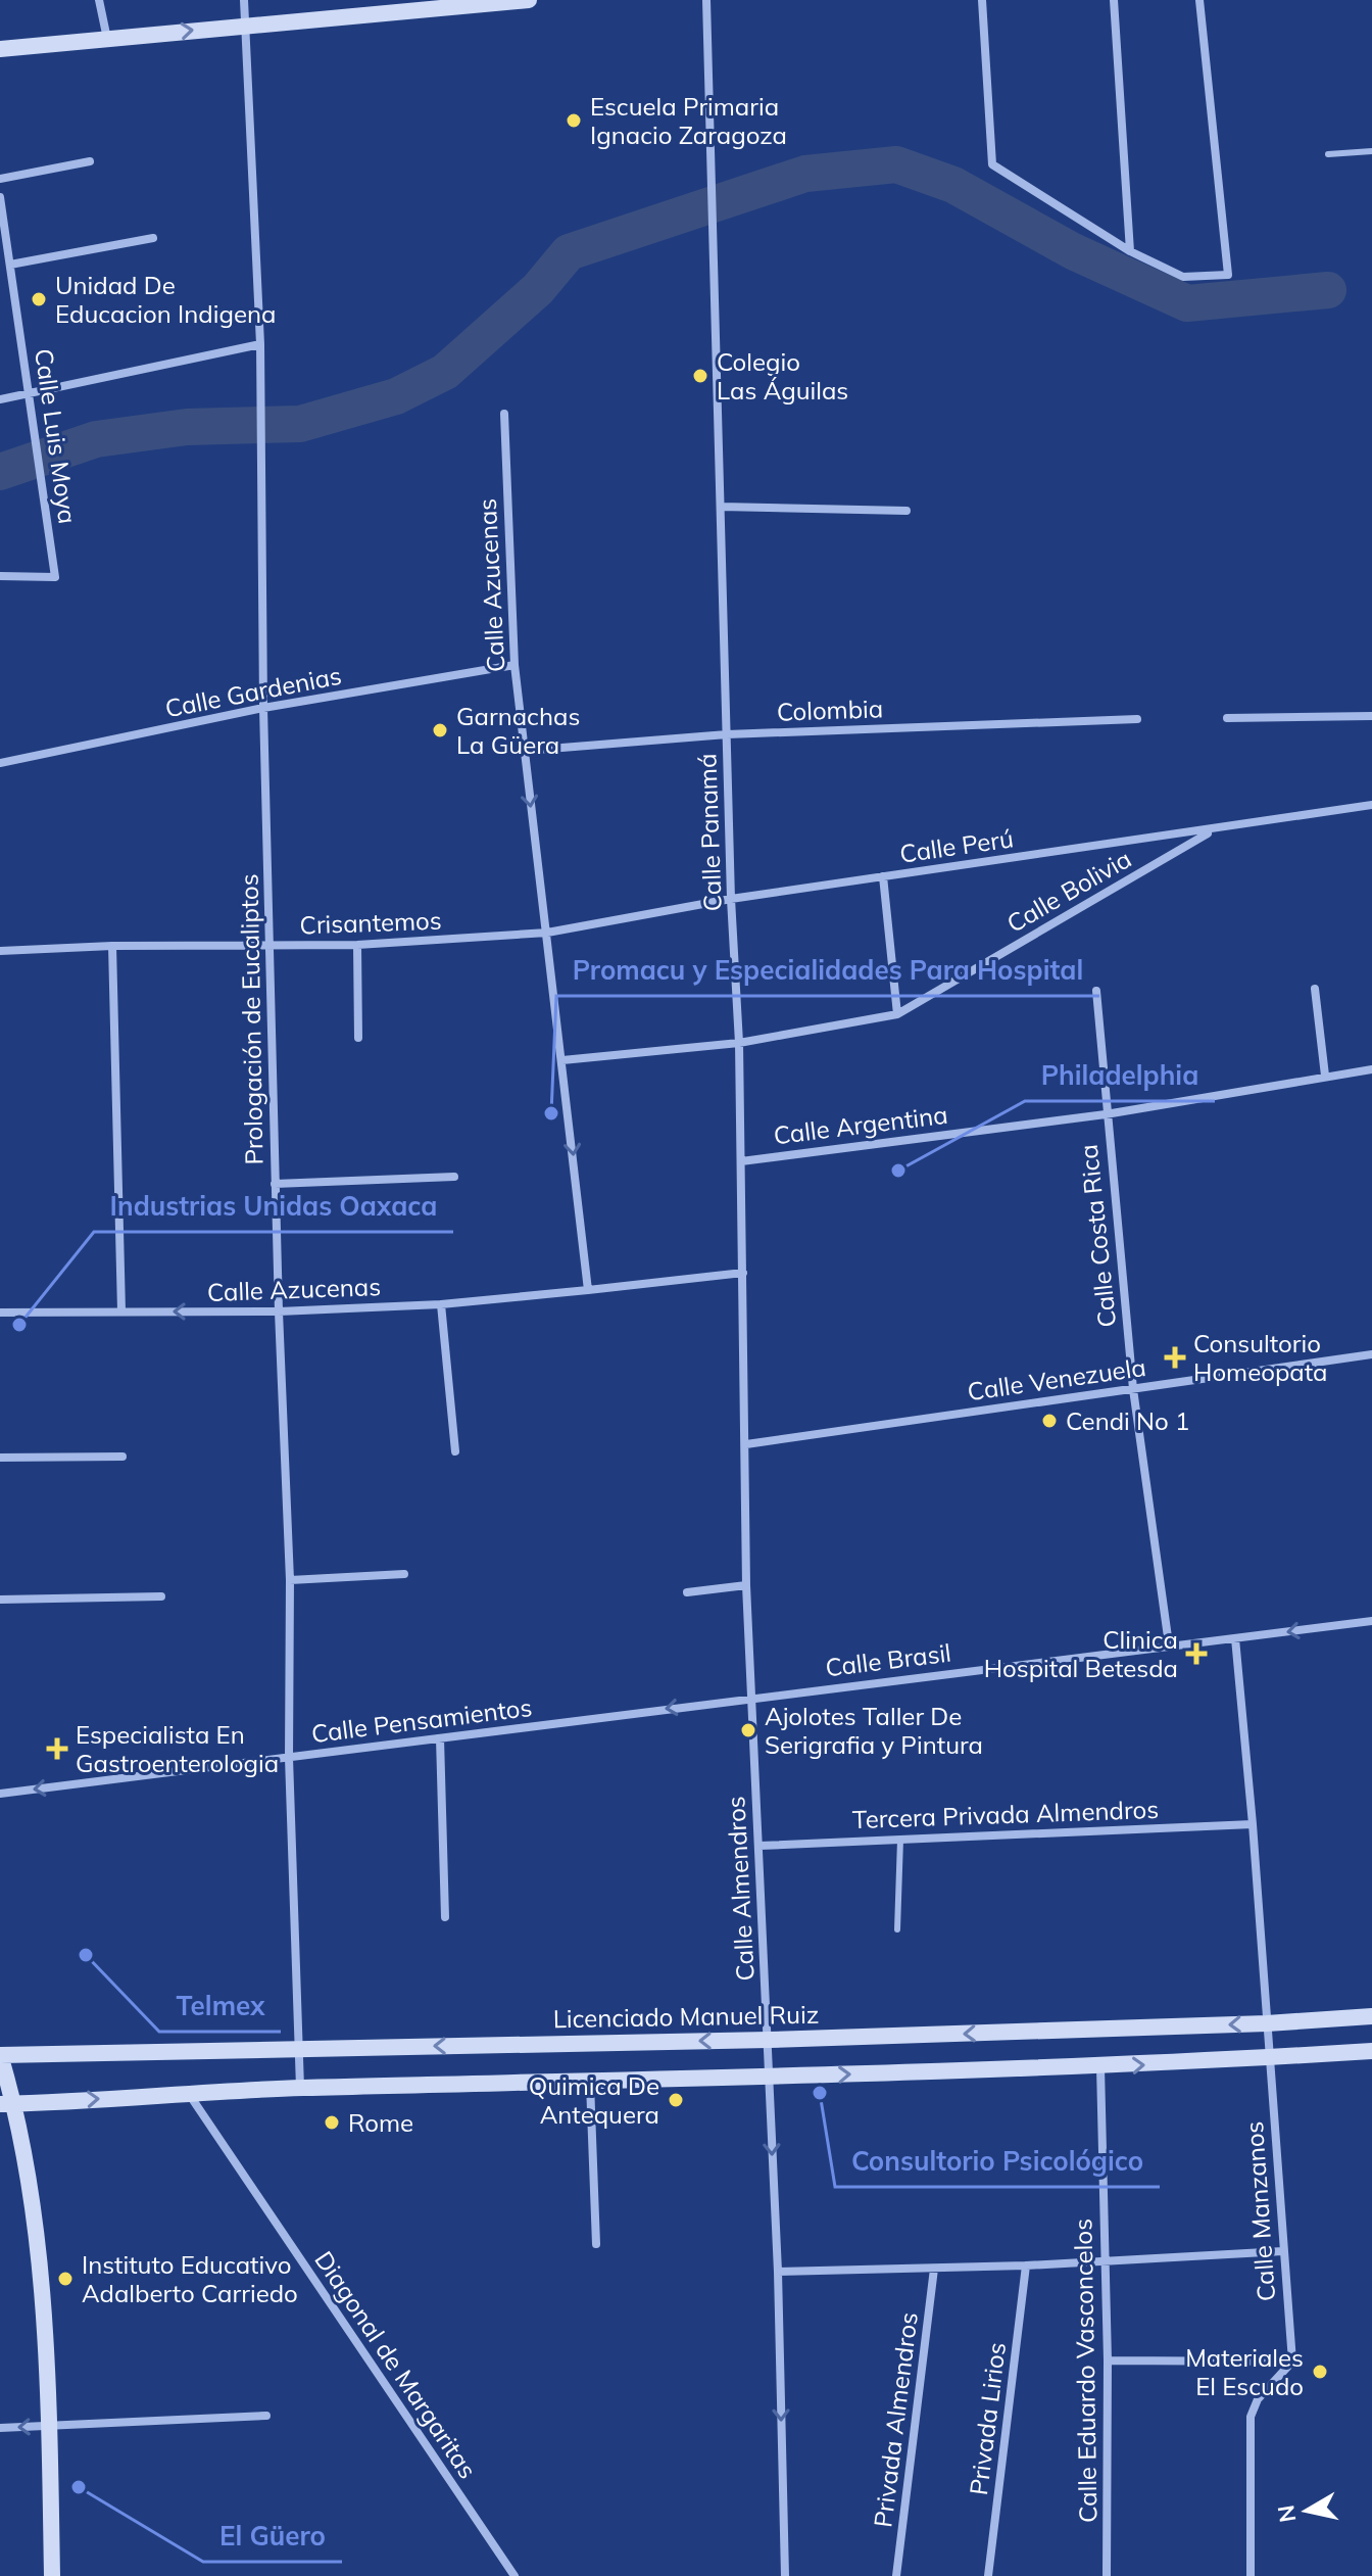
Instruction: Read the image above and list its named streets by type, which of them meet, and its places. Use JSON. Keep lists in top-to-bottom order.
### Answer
{
  "streets": {
    "street": [
      "Calle Luis Moya",
      "Calle Azucenas",
      "Calle Gardenias",
      "Colombia",
      "Calle Panamá",
      "Calle Perú",
      "Calle Bolivia",
      "Crisantemos",
      "Prologación de Eucaliptos",
      "Calle Argentina",
      "Calle Costa Rica",
      "Calle Venezuela",
      "Calle Brasil",
      "Calle Pensamientos",
      "Tercera Privada Almendros",
      "Calle Almendros",
      "Licenciado Manuel Ruiz",
      "Calle Manzanos",
      "Diagonal de Margaritas",
      "Calle Eduardo Vasconcelos",
      "Privada Lirios",
      "Privada Almendros"
    ]
  },
  "crossings": [
    ["Calle Azucenas", "Calle Gardenias"],
    ["Calle Azucenas", "Colombia"],
    ["Calle Azucenas", "Calle Panamá"],
    ["Calle Azucenas", "Calle Perú"],
    ["Calle Azucenas", "Calle Bolivia"],
    ["Calle Azucenas", "Crisantemos"],
    ["Calle Azucenas", "Prologación de Eucaliptos"],
    ["Calle Gardenias", "Prologación de Eucaliptos"],
    ["Colombia", "Calle Panamá"],
    ["Calle Panamá", "Calle Perú"],
    ["Calle Panamá", "Calle Bolivia"],
    ["Calle Panamá", "Calle Argentina"],
    ["Calle Panamá", "Calle Venezuela"],
    ["Calle Panamá", "Calle Almendros"],
    ["Calle Perú", "Calle Bolivia"],
    ["Calle Perú", "Crisantemos"],
    ["Crisantemos", "Prologación de Eucaliptos"],
    ["Prologación de Eucaliptos", "Calle Pensamientos"],
    ["Prologación de Eucaliptos", "Licenciado Manuel Ruiz"],
    ["Calle Argentina", "Calle Costa Rica"],
    ["Calle Costa Rica", "Calle Venezuela"],
    ["Calle Costa Rica", "Calle Brasil"],
    ["Calle Venezuela", "Calle Almendros"],
    ["Calle Brasil", "Calle Pensamientos"],
    ["Calle Brasil", "Calle Almendros"],
    ["Calle Pensamientos", "Calle Almendros"],
    ["Tercera Privada Almendros", "Calle Almendros"],
    ["Tercera Privada Almendros", "Calle Manzanos"],
    ["Calle Almendros", "Licenciado Manuel Ruiz"],
    ["Licenciado Manuel Ruiz", "Calle Manzanos"]
  ],
  "one_way": ["Calle Pensamientos", "Calle Almendros"],
  "places": {
    "other": [
      "Escuela Primaria Ignacio Zaragoza",
      "Unidad De Educacion Indigena",
      "Colegio Las Águilas",
      "Garnachas La Güera",
      "Promacu y Especialidades Para Hospital",
      "Philadelphia",
      "Industrias Unidas Oaxaca",
      "Cendi No 1",
      "Ajolotes Taller De Serigrafia y Pintura",
      "Telmex",
      "Consultorio Psicológico",
      "Quimica De Antequera",
      "Rome",
      "Instituto Educativo Adalberto Carriedo",
      "Materiales El Escudo",
      "El Güero"
    ],
    "health": ["Consultorio Homeopata", "Clinica Hospital Betesda", "Especialista En Gastroenterologia"]
  },
  "north": "left"
}
